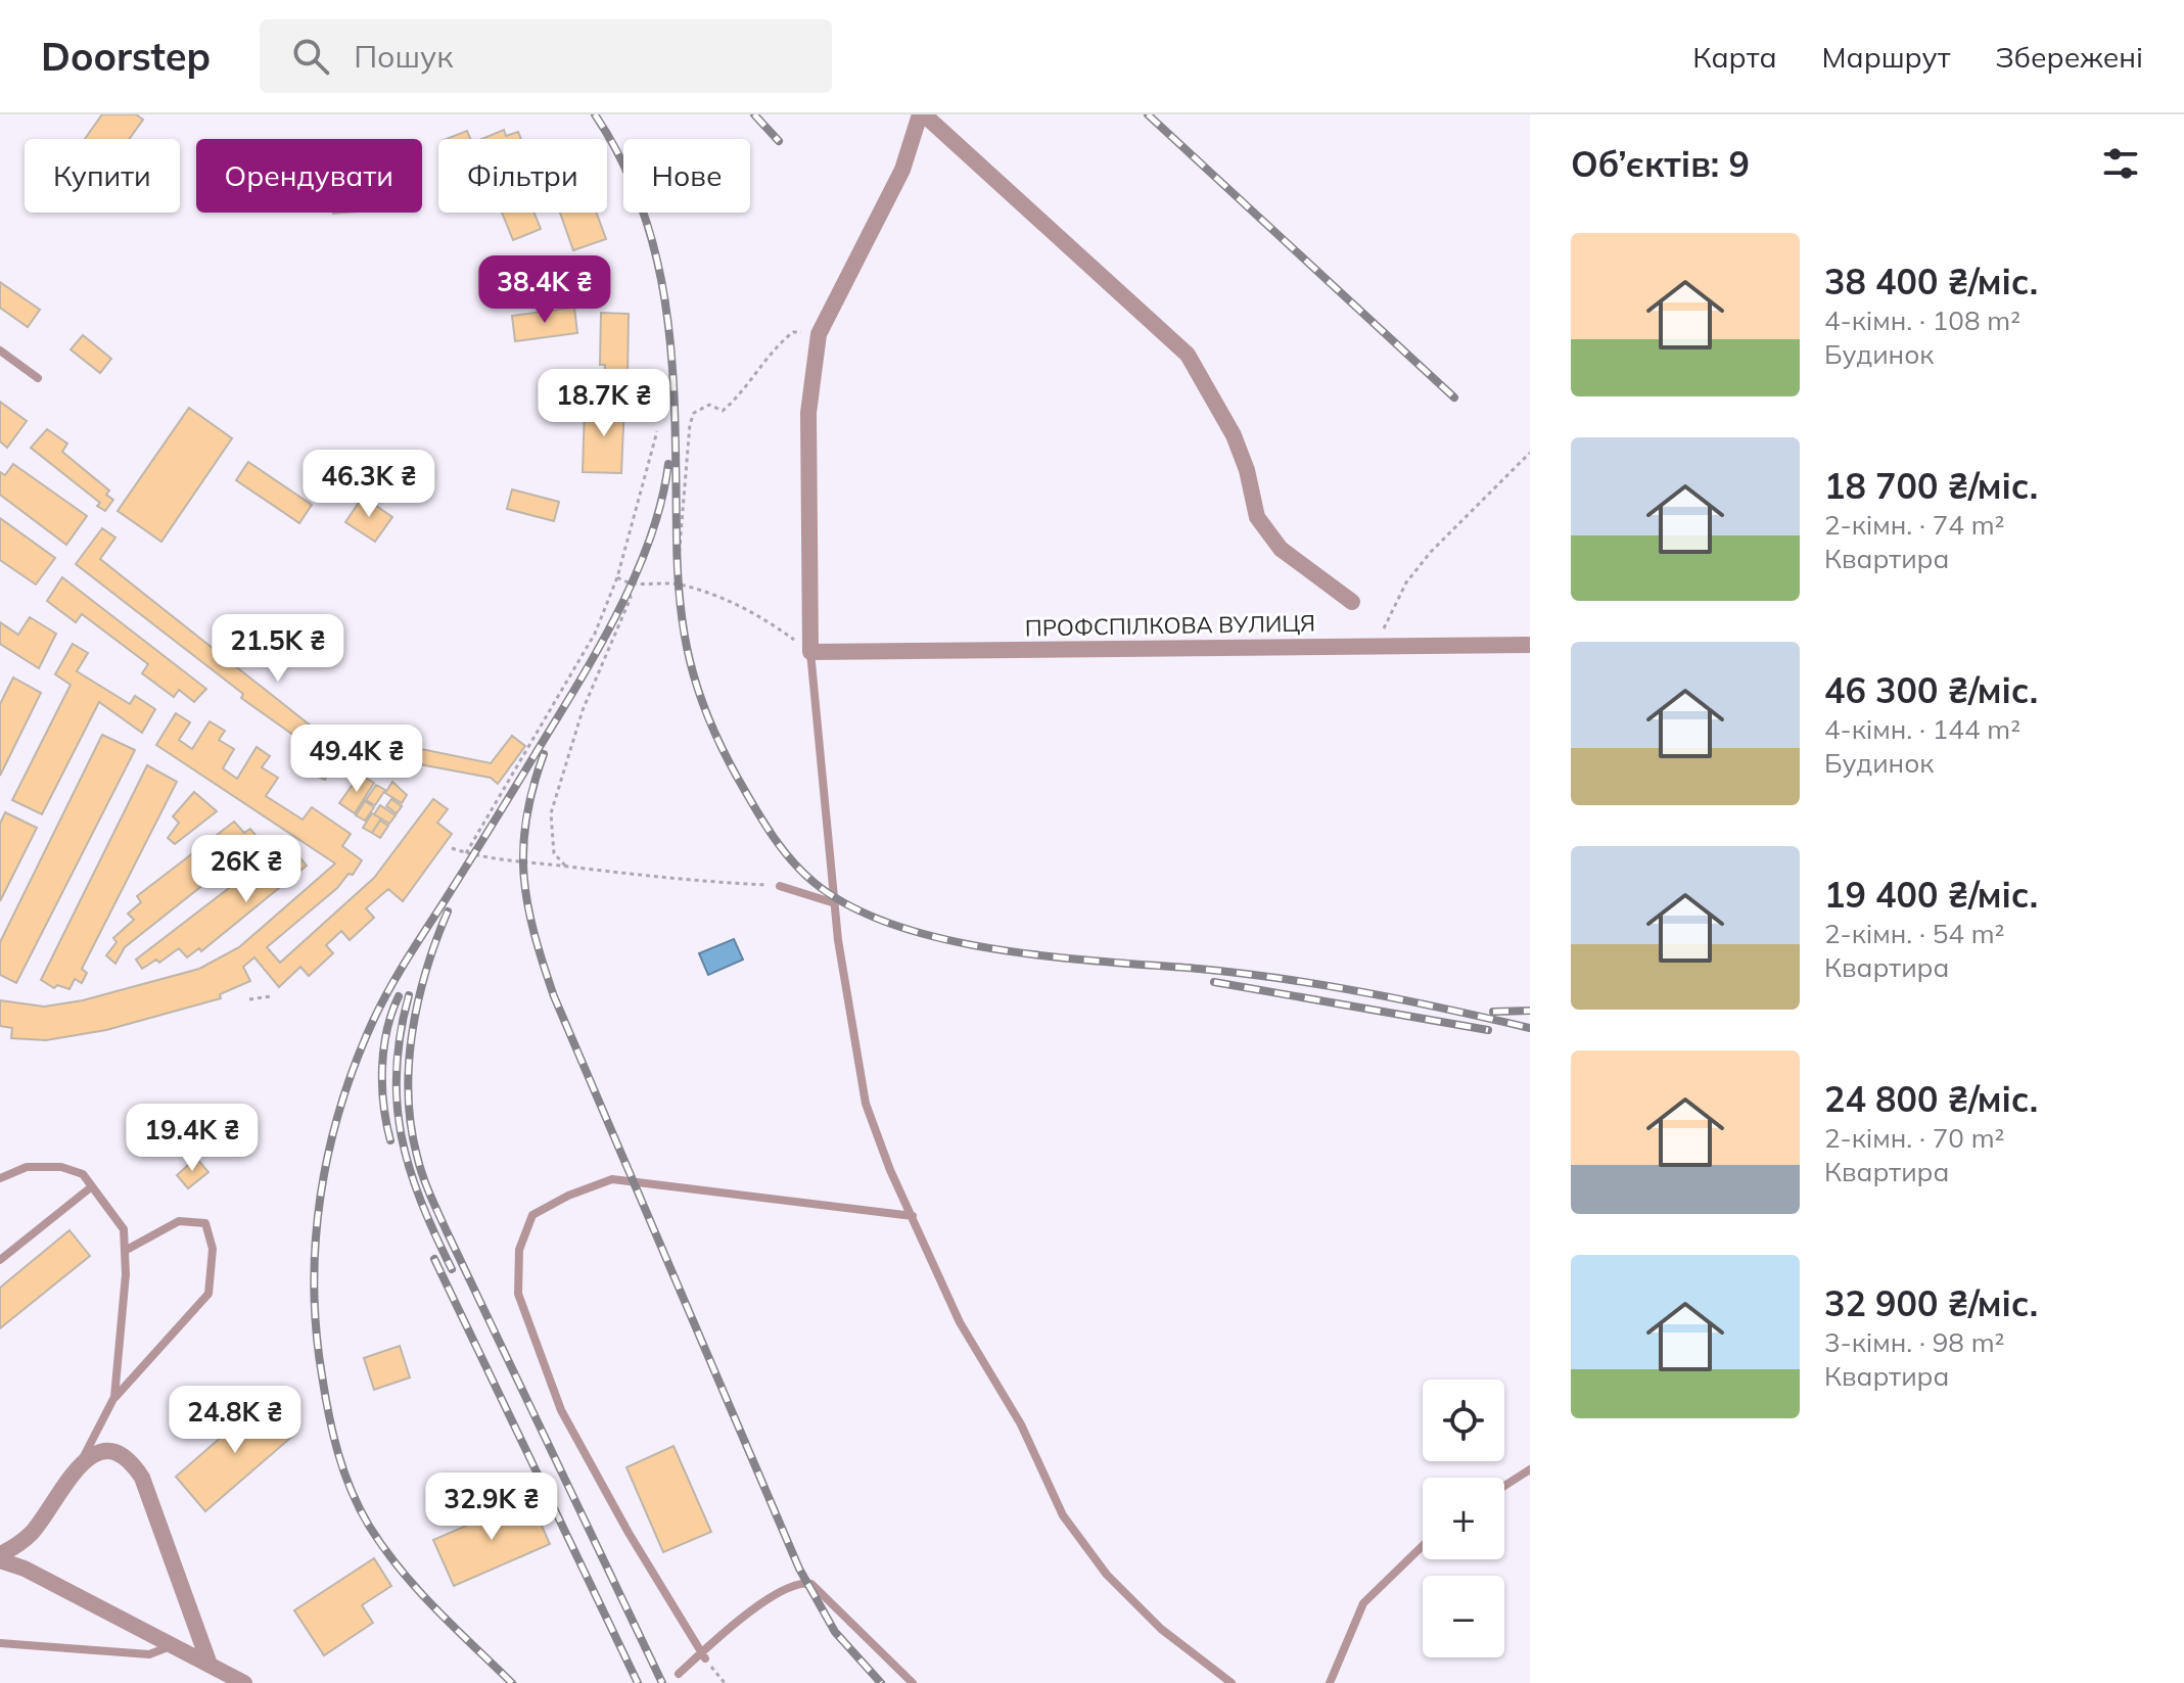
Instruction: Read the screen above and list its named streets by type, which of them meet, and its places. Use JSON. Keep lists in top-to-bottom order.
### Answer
{
  "streets": {
    "street": ["ПРОФСПІЛКОВА ВУЛИЦЯ"]
  },
  "page": {
    "header": "Doorstep",
    "search": "Пошук",
    "nav": ["Карта", "Маршрут", "Збережені"],
    "heading": "Об’єктів: 9",
    "chip": [
      "Купити",
      "Орендувати",
      "Фільтри",
      "Нове"
    ],
    "list": [
      {
        "name": "38 400 ₴/міс.",
        "note": "4-кімн. · 108 m² · Будинок"
      },
      {
        "name": "18 700 ₴/міс.",
        "note": "2-кімн. · 74 m² · Квартира"
      },
      {
        "name": "46 300 ₴/міс.",
        "note": "4-кімн. · 144 m² · Будинок"
      },
      {
        "name": "19 400 ₴/міс.",
        "note": "2-кімн. · 54 m² · Квартира"
      },
      {
        "name": "24 800 ₴/міс.",
        "note": "2-кімн. · 70 m² · Квартира"
      },
      {
        "name": "32 900 ₴/міс.",
        "note": "3-кімн. · 98 m² · Квартира"
      }
    ],
    "price": [
      "38.4K ₴",
      "18.7K ₴",
      "46.3K ₴",
      "21.5K ₴",
      "49.4K ₴",
      "26K ₴",
      "19.4K ₴",
      "24.8K ₴",
      "32.9K ₴"
    ],
    "map_buttons": ["+", "−"]
  }
}
